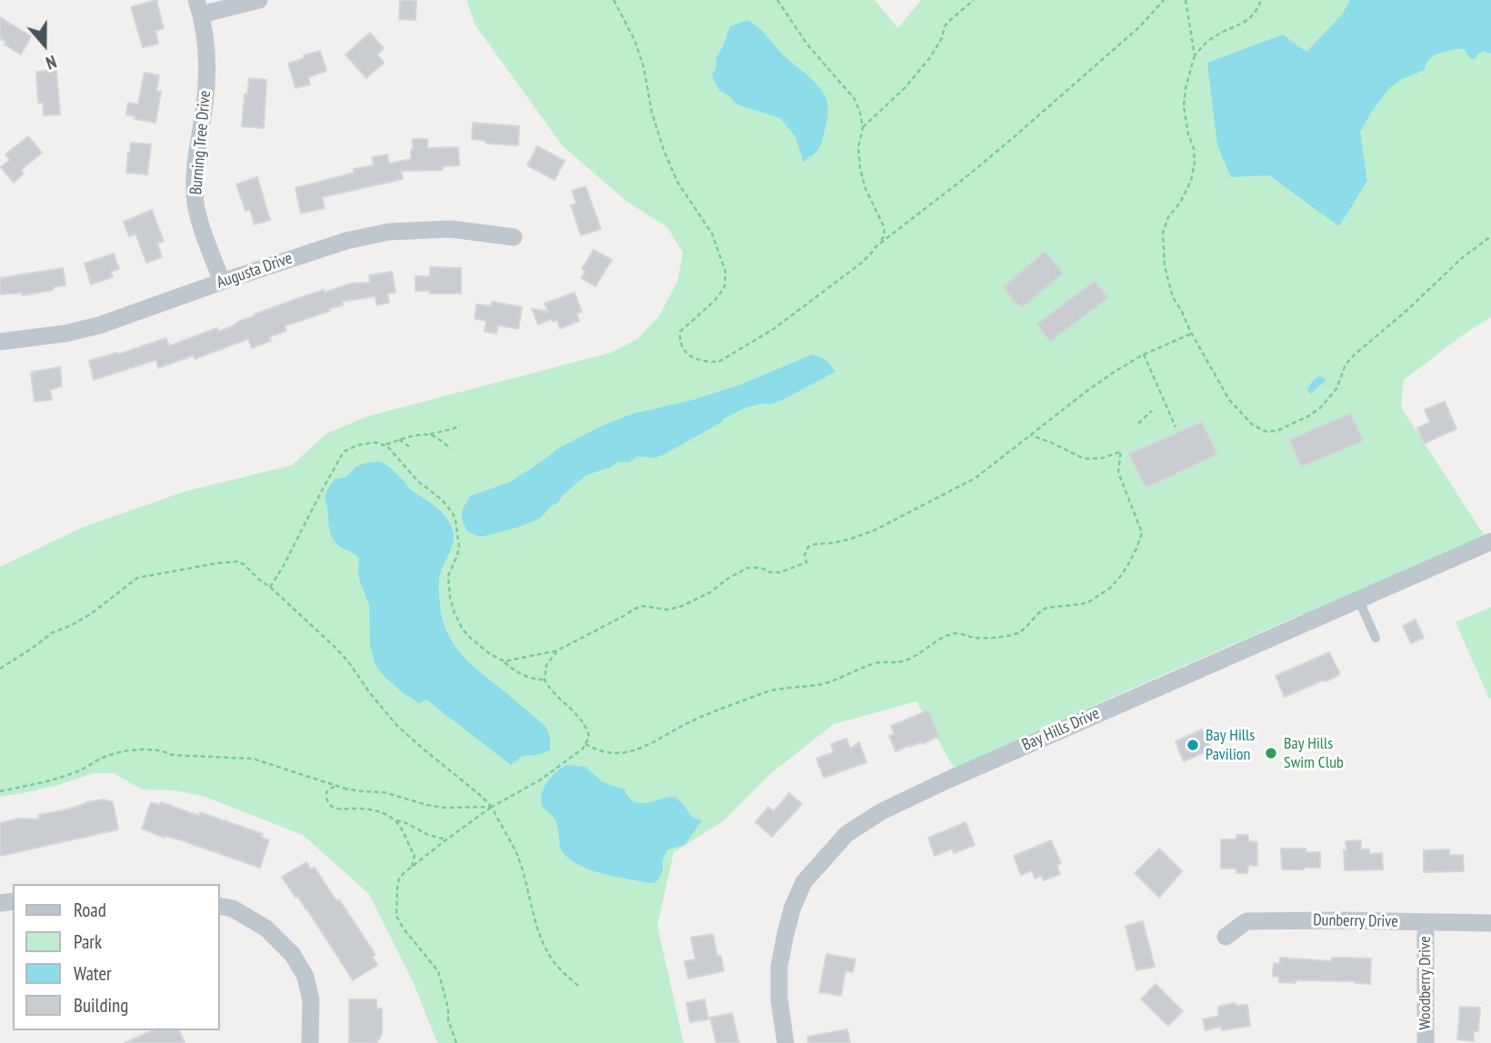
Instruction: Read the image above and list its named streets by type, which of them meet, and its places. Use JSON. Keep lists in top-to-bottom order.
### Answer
{
  "streets": {
    "street": [
      "Burning Tree Drive",
      "Augusta Drive",
      "Bay Hills Drive",
      "Dunberry Drive",
      "Woodberry Drive"
    ]
  },
  "crossings": [
    ["Burning Tree Drive", "Augusta Drive"],
    ["Dunberry Drive", "Woodberry Drive"]
  ],
  "places": ["Bay Hills Pavilion", "Bay Hills Swim Club"],
  "legend": [
    "Road",
    "Park",
    "Water",
    "Building"
  ],
  "north": "bottom"
}
